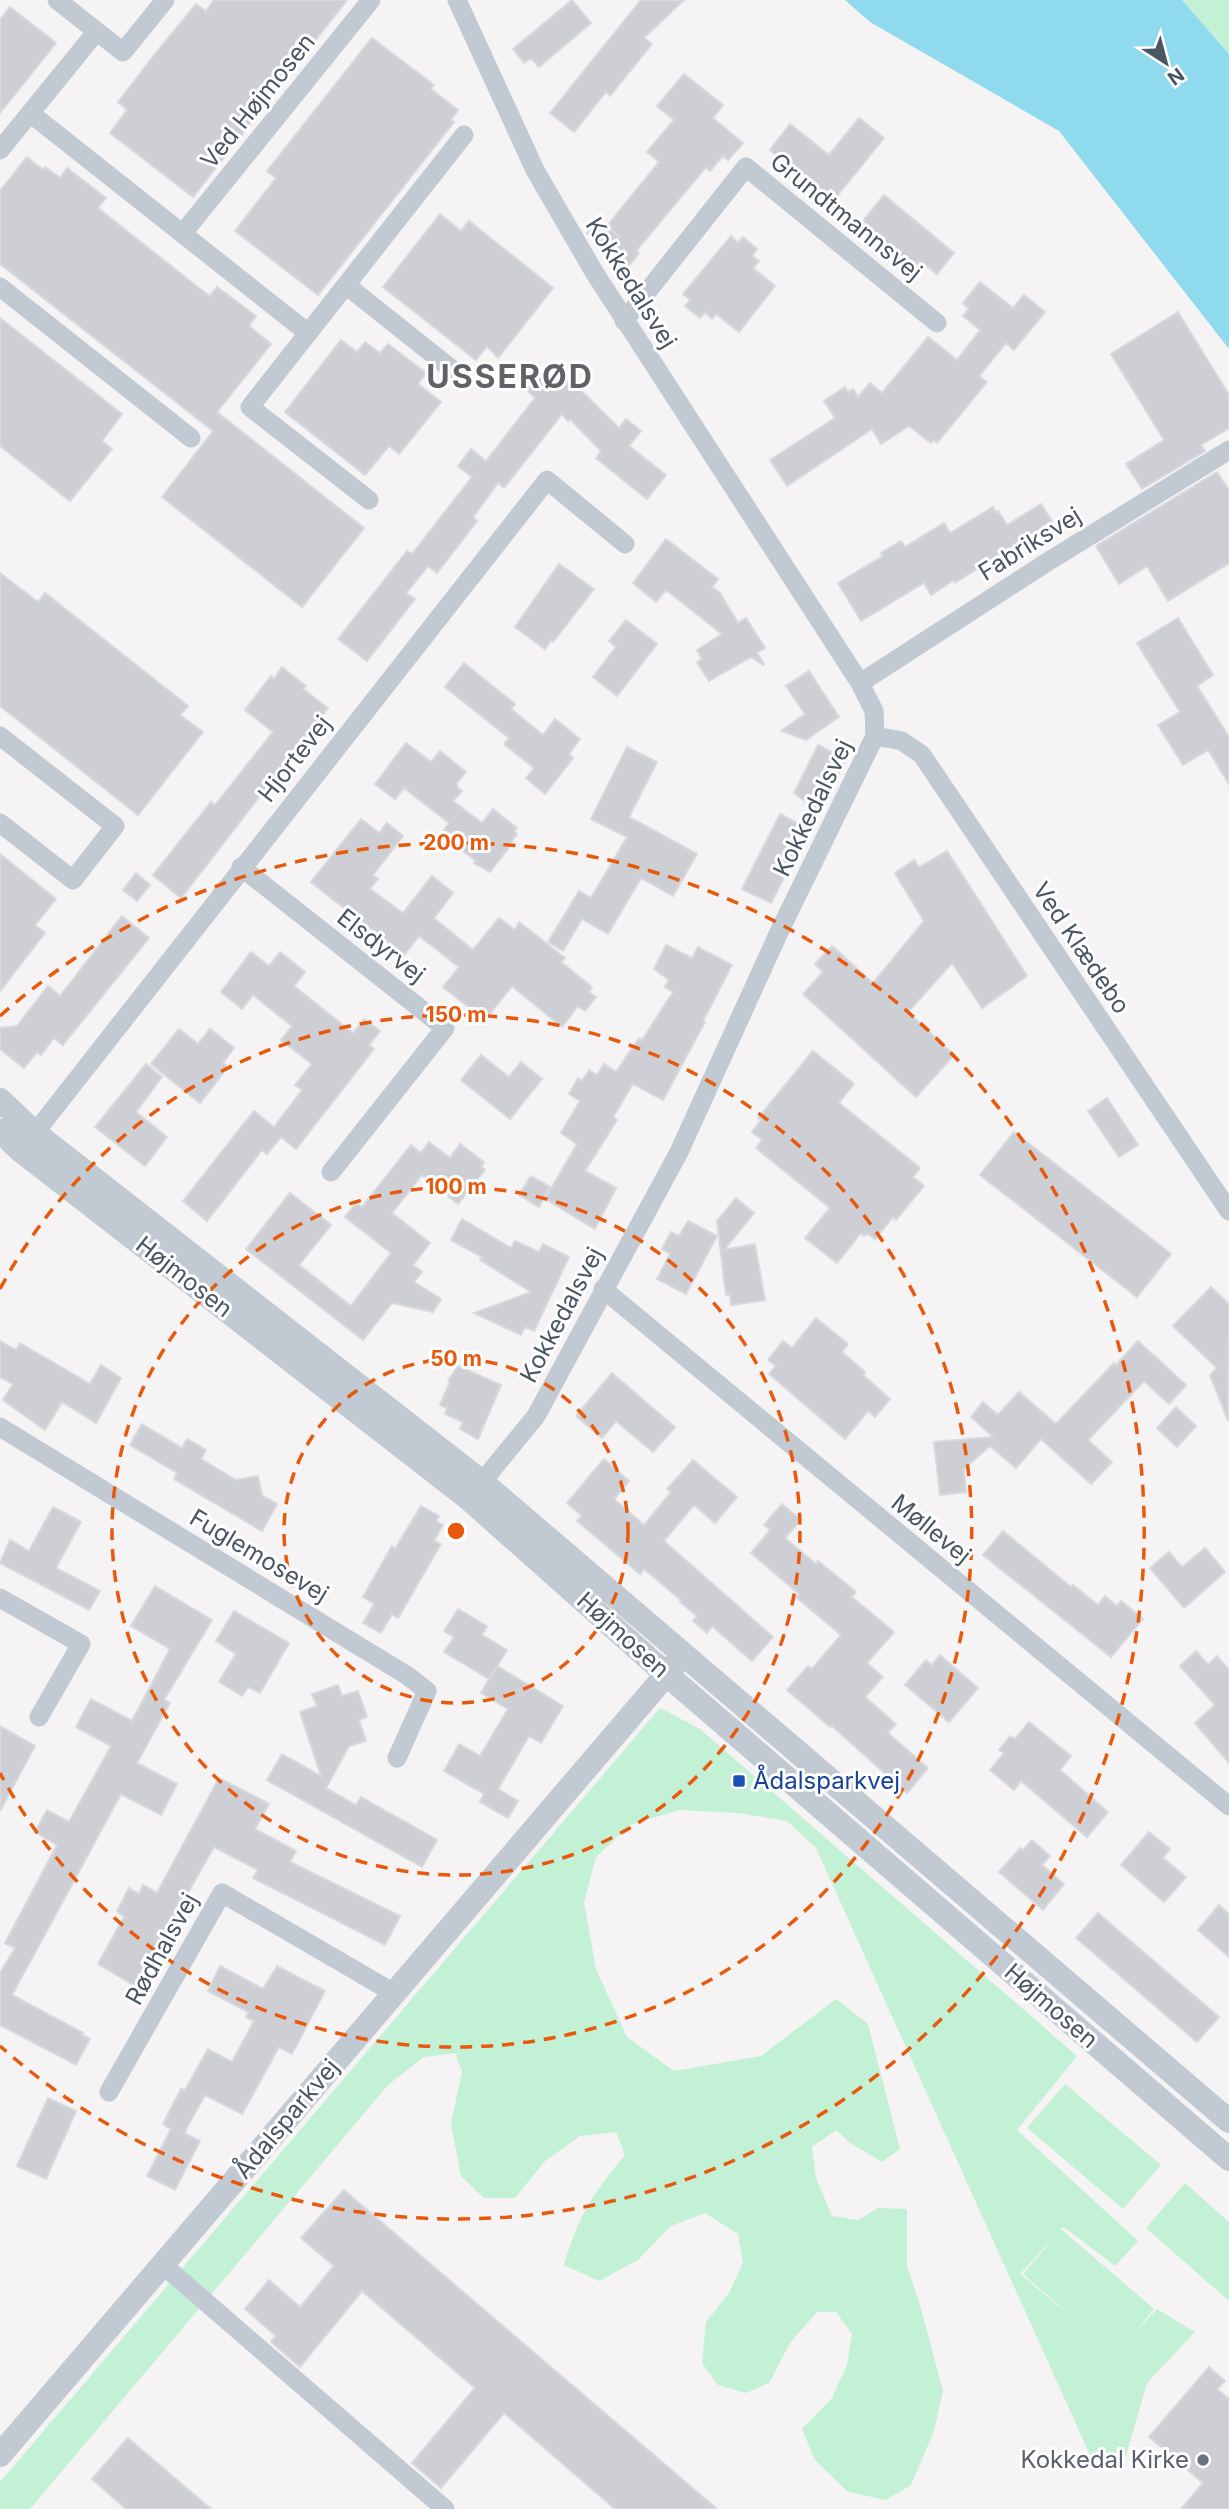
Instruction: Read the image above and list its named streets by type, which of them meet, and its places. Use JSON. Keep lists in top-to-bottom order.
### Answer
{
  "streets": {
    "street": [
      "Ved Højmosen",
      "Grundtmannsvej",
      "Kokkedalsvej",
      "Fabriksvej",
      "Hjortevej",
      "Elsdyrvej",
      "Ved Klædebo",
      "Højmosen",
      "Møllevej",
      "Fuglemosevej",
      "Rødhalsvej",
      "Ådalsparkvej"
    ]
  },
  "crossings": [
    ["Grundtmannsvej", "Kokkedalsvej"],
    ["Kokkedalsvej", "Fabriksvej"],
    ["Kokkedalsvej", "Ved Klædebo"],
    ["Kokkedalsvej", "Højmosen"],
    ["Kokkedalsvej", "Møllevej"],
    ["Hjortevej", "Elsdyrvej"],
    ["Hjortevej", "Højmosen"],
    ["Højmosen", "Ådalsparkvej"],
    ["Rødhalsvej", "Ådalsparkvej"]
  ],
  "districts": ["USSERØD"],
  "places": {
    "transit": ["Ådalsparkvej"],
    "other": ["Kokkedal Kirke"]
  },
  "north": "bottom right",
  "rings": [
    "200 m",
    "150 m",
    "100 m",
    "50 m"
  ]
}
